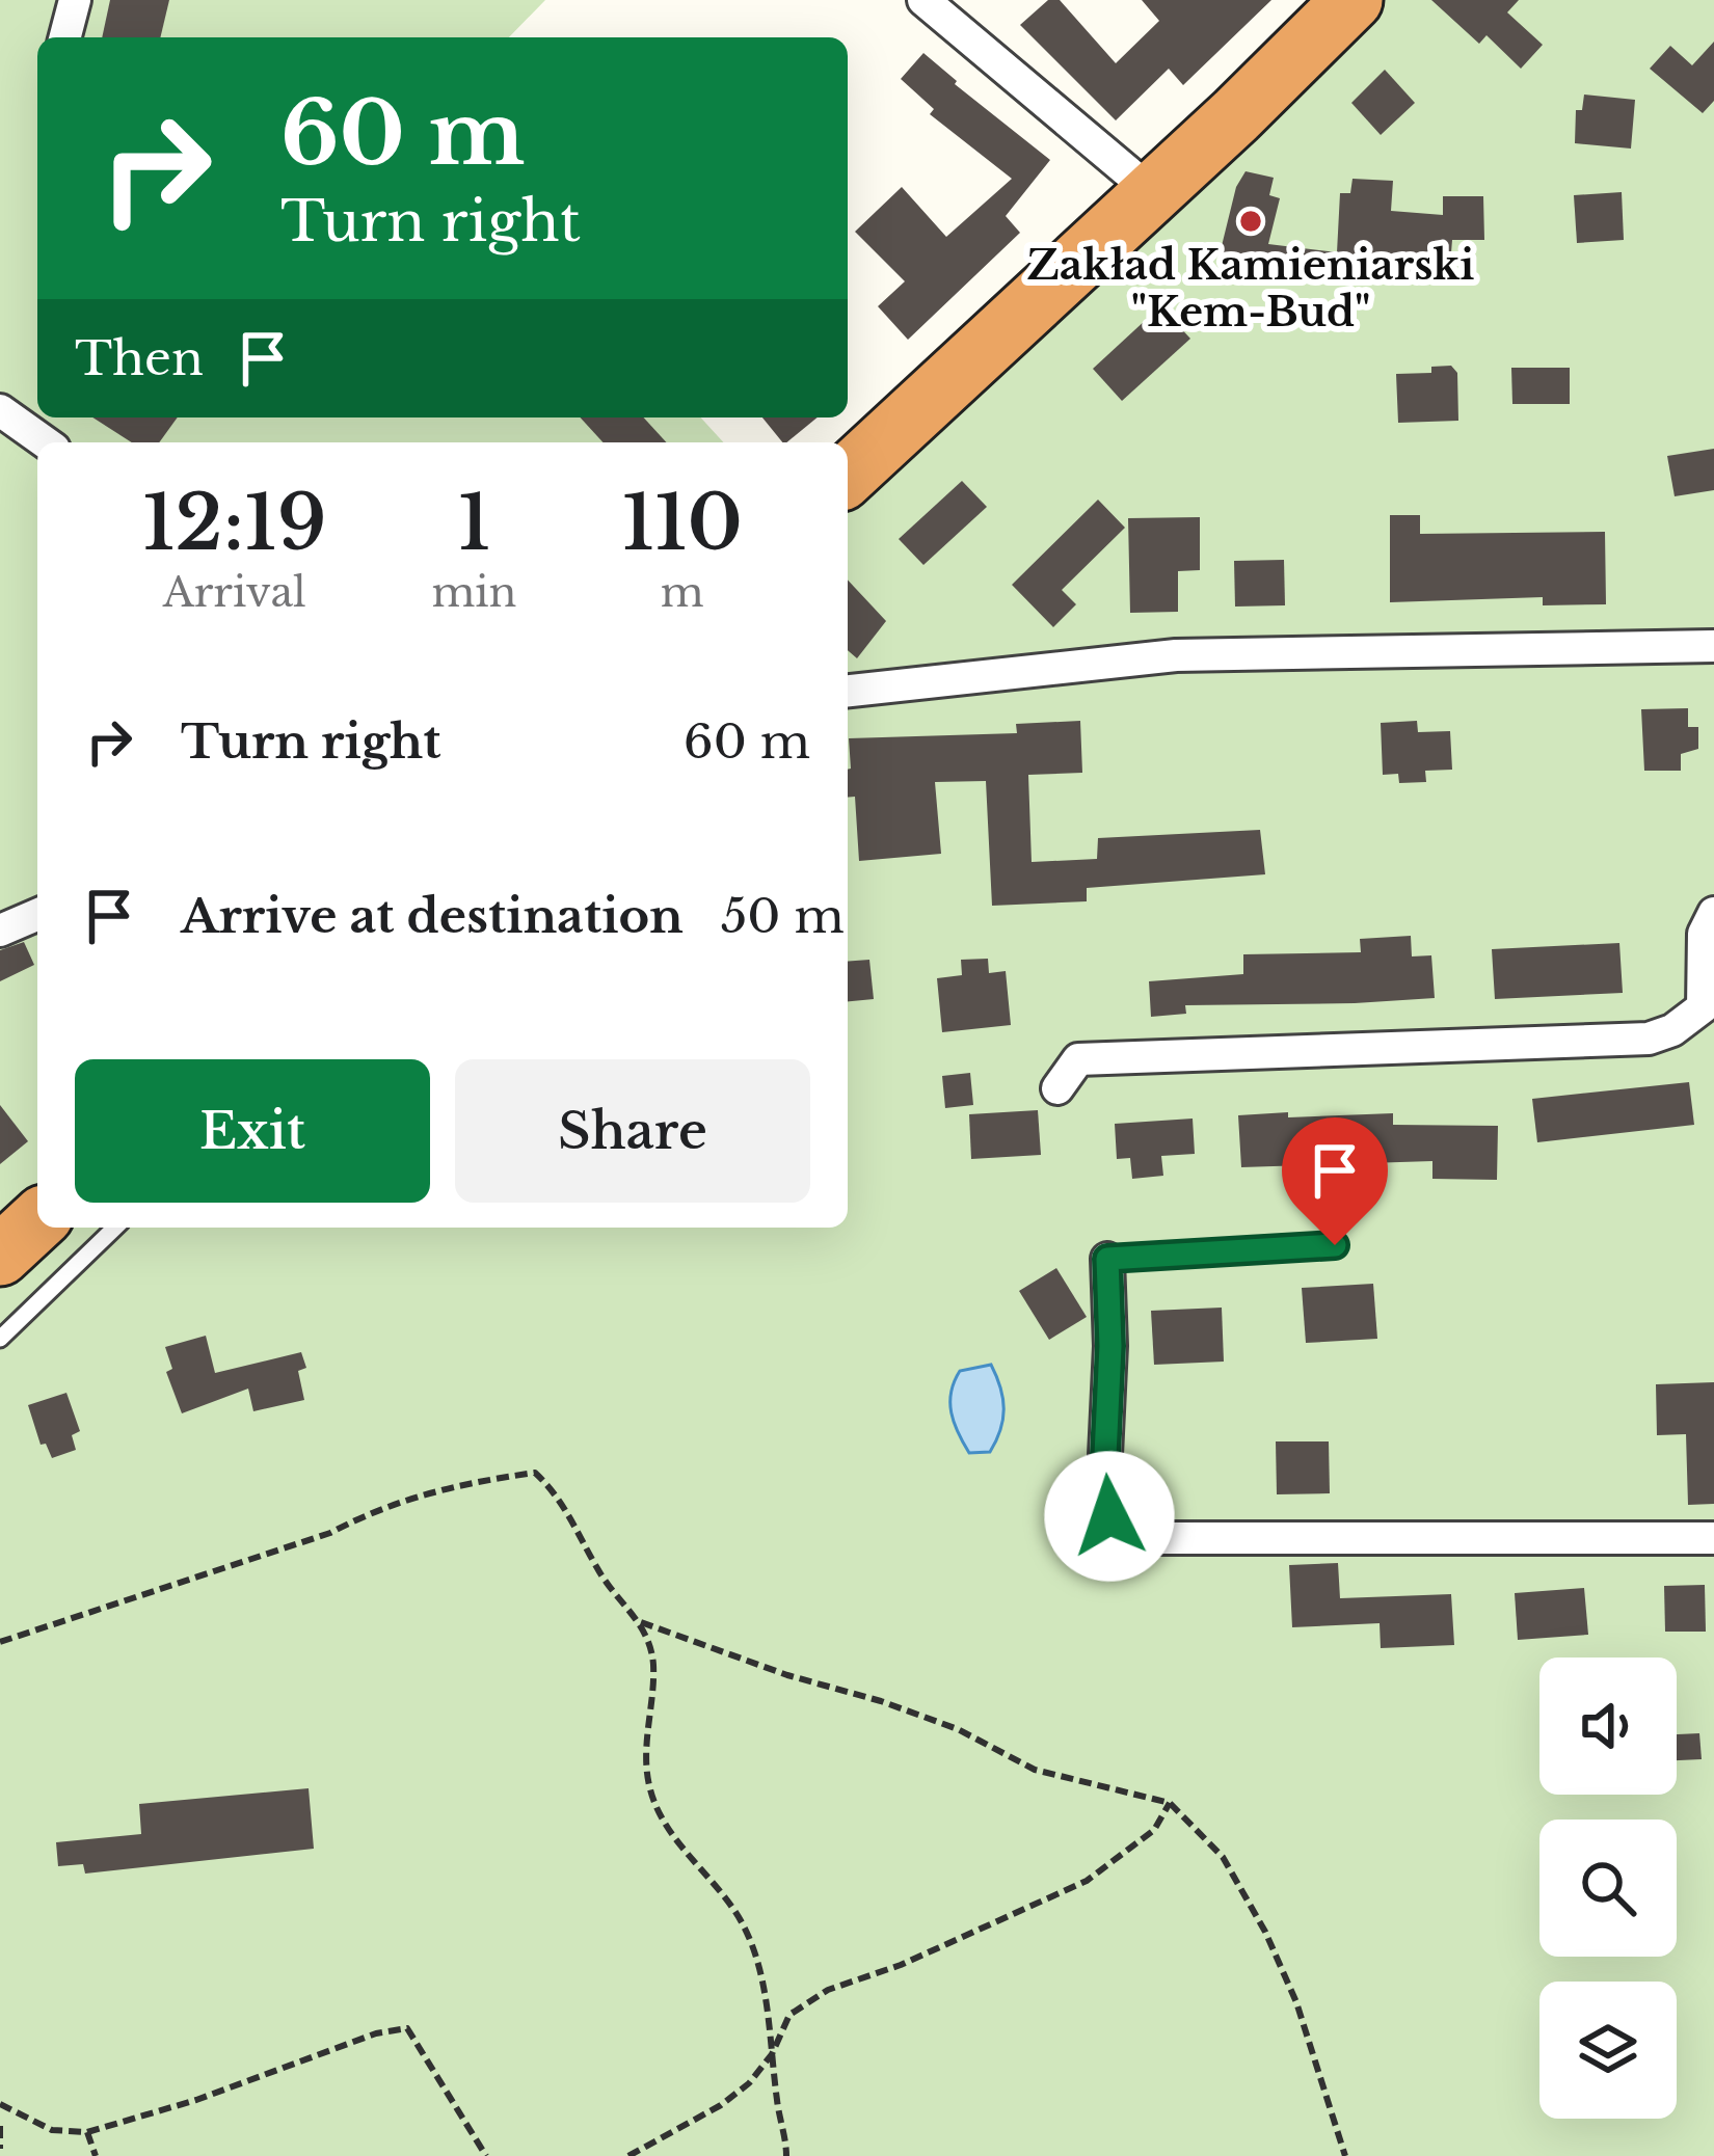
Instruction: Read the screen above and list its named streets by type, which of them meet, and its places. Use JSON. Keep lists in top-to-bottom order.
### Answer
{
  "places": ["Zakład Kamieniarski \"Kem-Bud\""],
  "page": {
    "turn": ["60 m", "Turn right"],
    "then": "Then",
    "eta": [
      "12:19",
      "Arrival",
      "1",
      "min",
      "110",
      "m"
    ],
    "list": [
      {
        "name": "Turn right",
        "value": "60 m"
      },
      {
        "name": "Arrive at destination",
        "value": "50 m"
      }
    ],
    "buttons": ["Exit", "Share"]
  }
}
